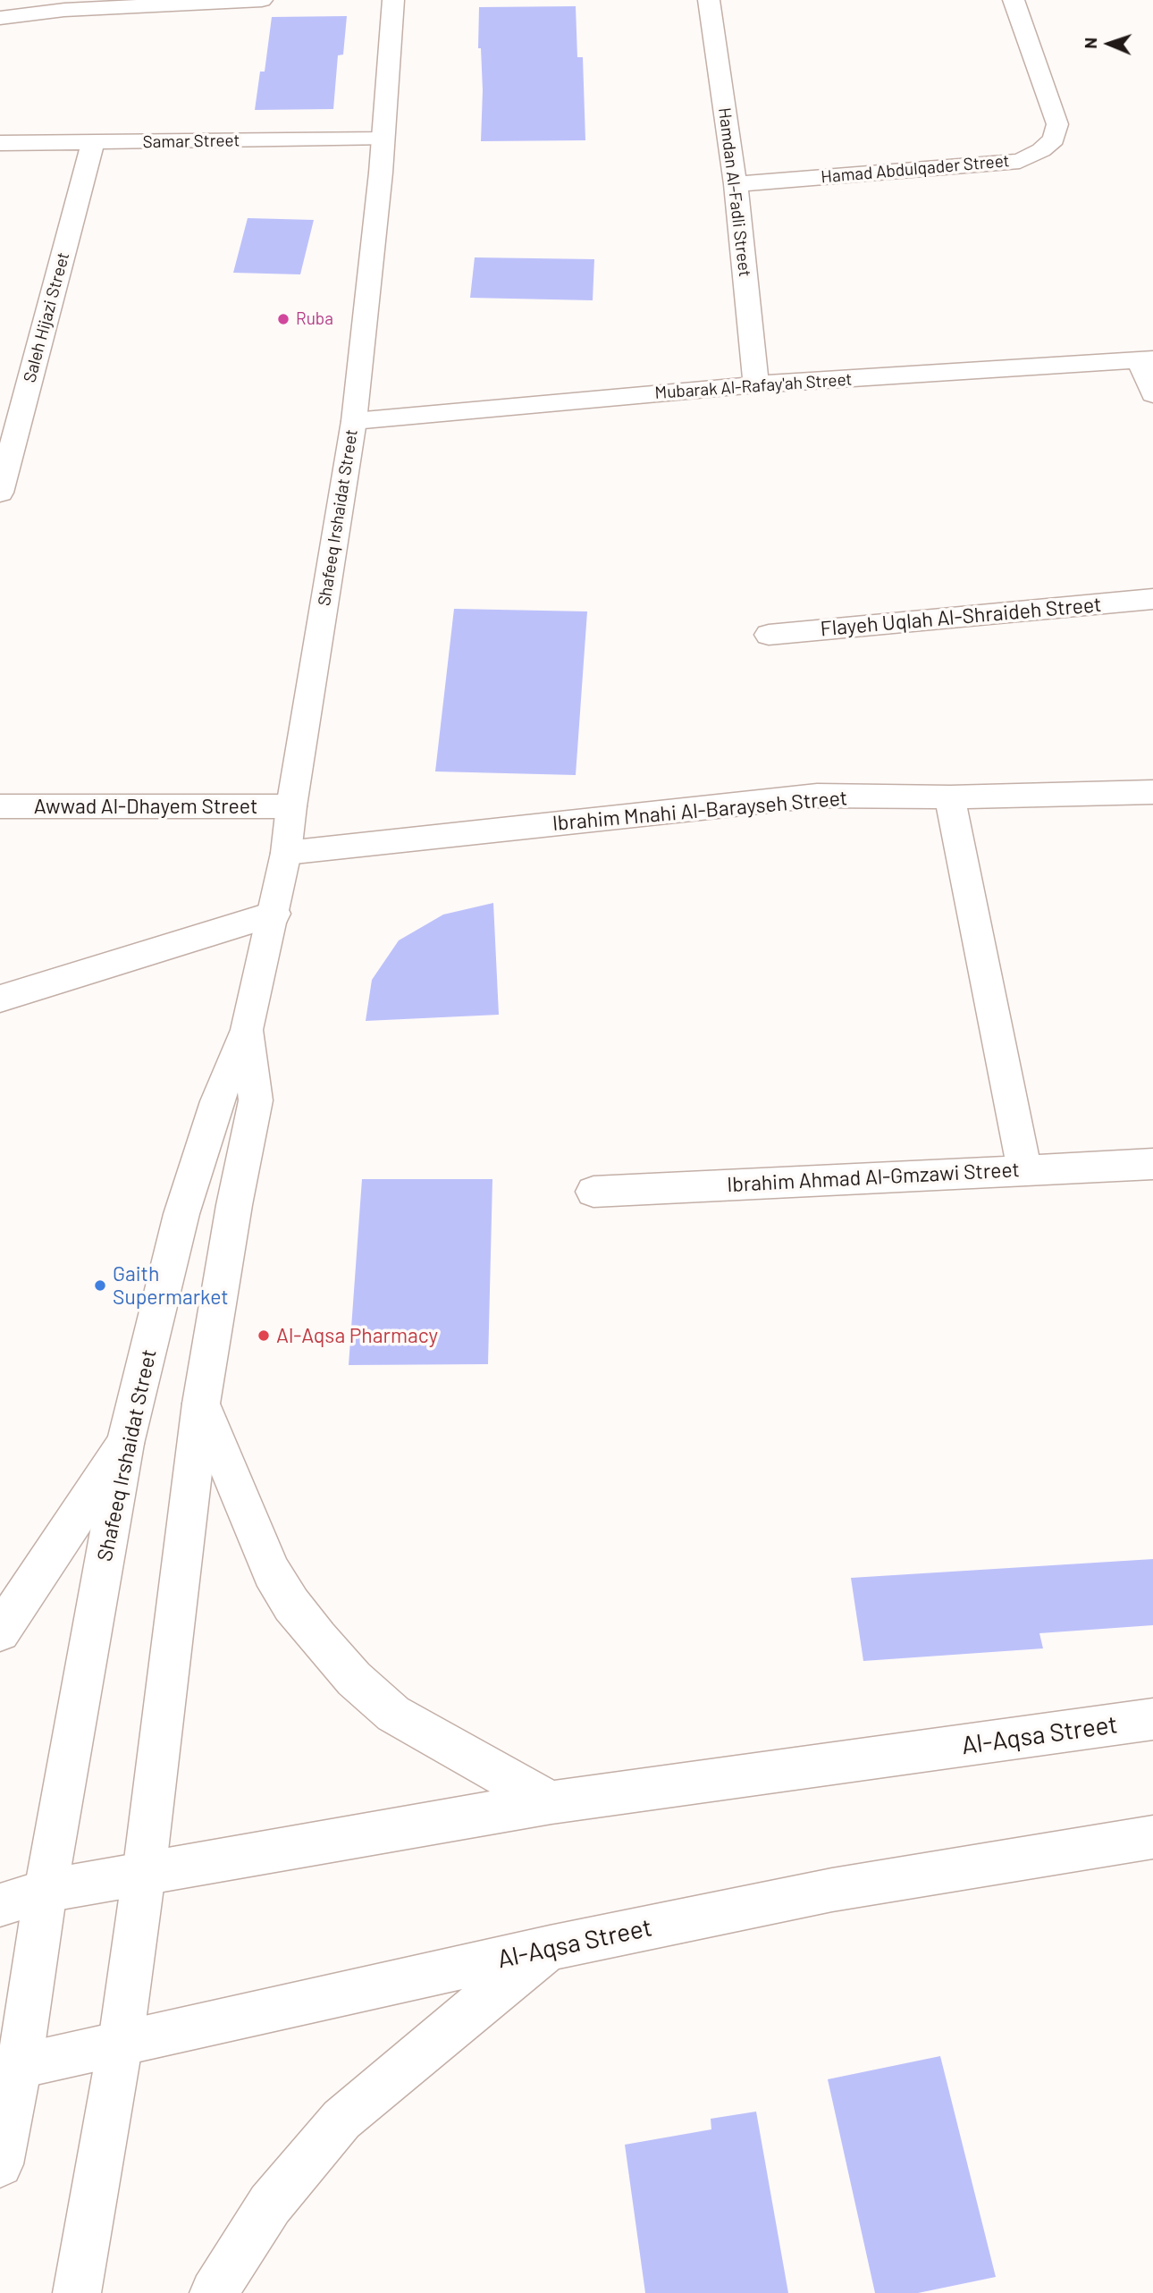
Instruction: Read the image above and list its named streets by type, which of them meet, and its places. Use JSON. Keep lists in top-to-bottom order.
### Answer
{
  "streets": {
    "street": [
      "Samar Street",
      "Hamad Abdulqader Street",
      "Hamdan Al-Fadli Street",
      "Saleh Hijazi Street",
      "Mubarak Al-Rafay'ah Street",
      "Shafeeq Irshaidat Street",
      "Flayeh Uqlah Al-Shraideh Street",
      "Awwad Al-Dhayem Street",
      "Ibrahim Mnahi Al-Barayseh Street",
      "Ibrahim Ahmad Al-Gmzawi Street",
      "Al-Aqsa Street"
    ]
  },
  "crossings": [
    ["Samar Street", "Saleh Hijazi Street"],
    ["Samar Street", "Shafeeq Irshaidat Street"],
    ["Hamad Abdulqader Street", "Hamdan Al-Fadli Street"],
    ["Hamdan Al-Fadli Street", "Mubarak Al-Rafay'ah Street"],
    ["Mubarak Al-Rafay'ah Street", "Shafeeq Irshaidat Street"],
    ["Shafeeq Irshaidat Street", "Awwad Al-Dhayem Street"],
    ["Shafeeq Irshaidat Street", "Ibrahim Mnahi Al-Barayseh Street"],
    ["Shafeeq Irshaidat Street", "Al-Aqsa Street"]
  ],
  "places": ["Ruba", "Gaith Supermarket", "Al-Aqsa Pharmacy"],
  "north": "left"
}
